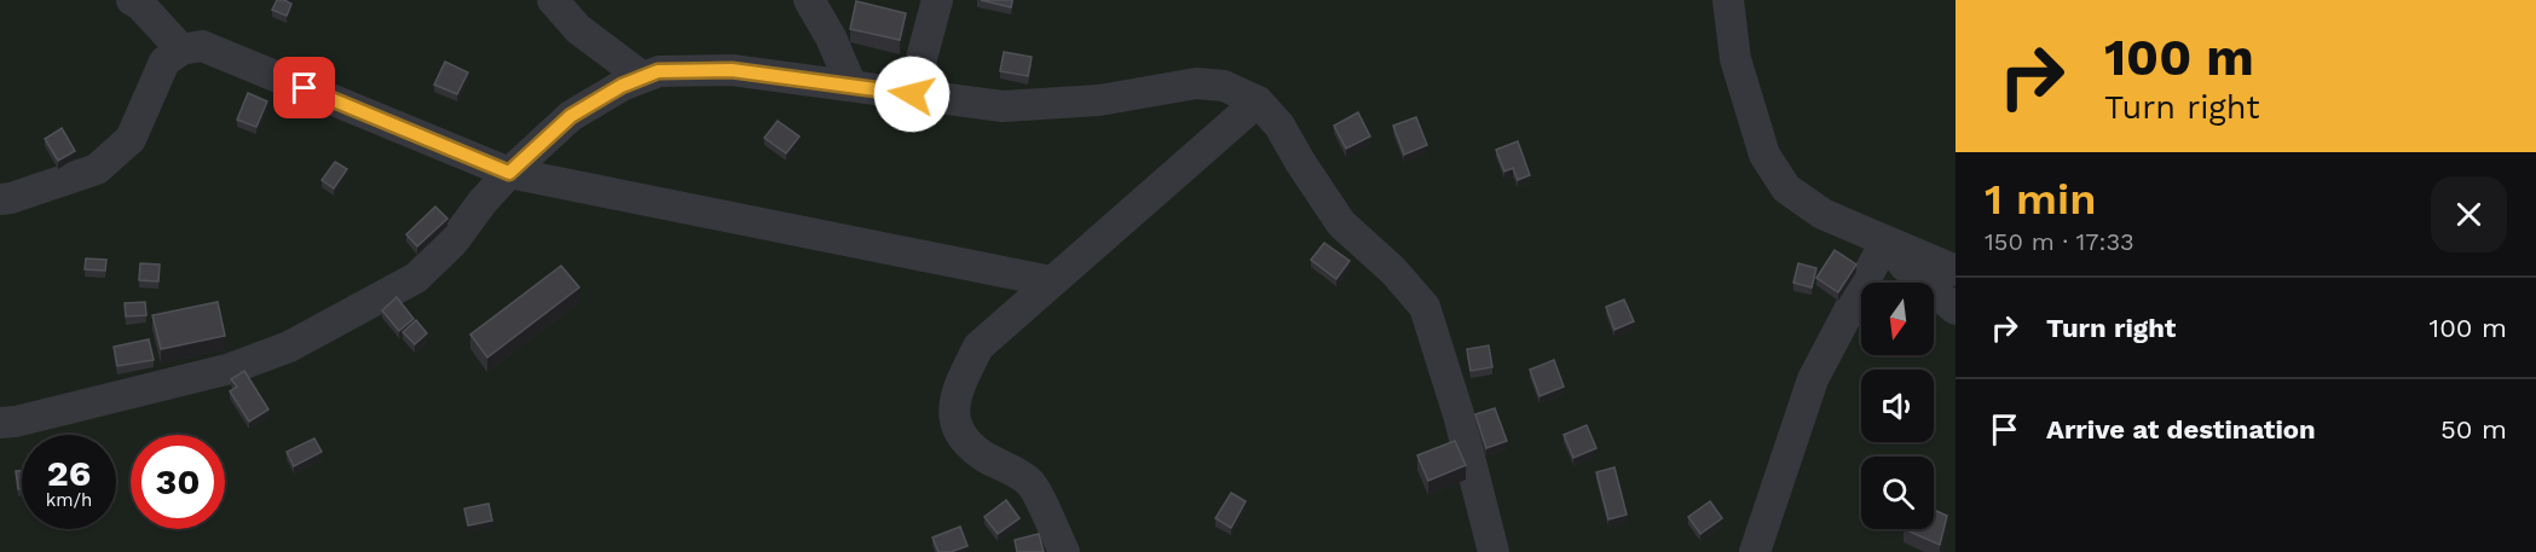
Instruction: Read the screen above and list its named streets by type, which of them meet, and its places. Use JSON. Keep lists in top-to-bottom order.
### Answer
{
  "north": "bottom",
  "page": {
    "turn": ["100 m", "Turn right"],
    "heading": ["1 min", "150 m · 17:33"],
    "list": [
      {
        "name": "Turn right",
        "value": "100 m"
      },
      {
        "name": "Arrive at destination",
        "value": "50 m"
      }
    ],
    "speed": "26 km/h",
    "limit": "30"
  }
}
